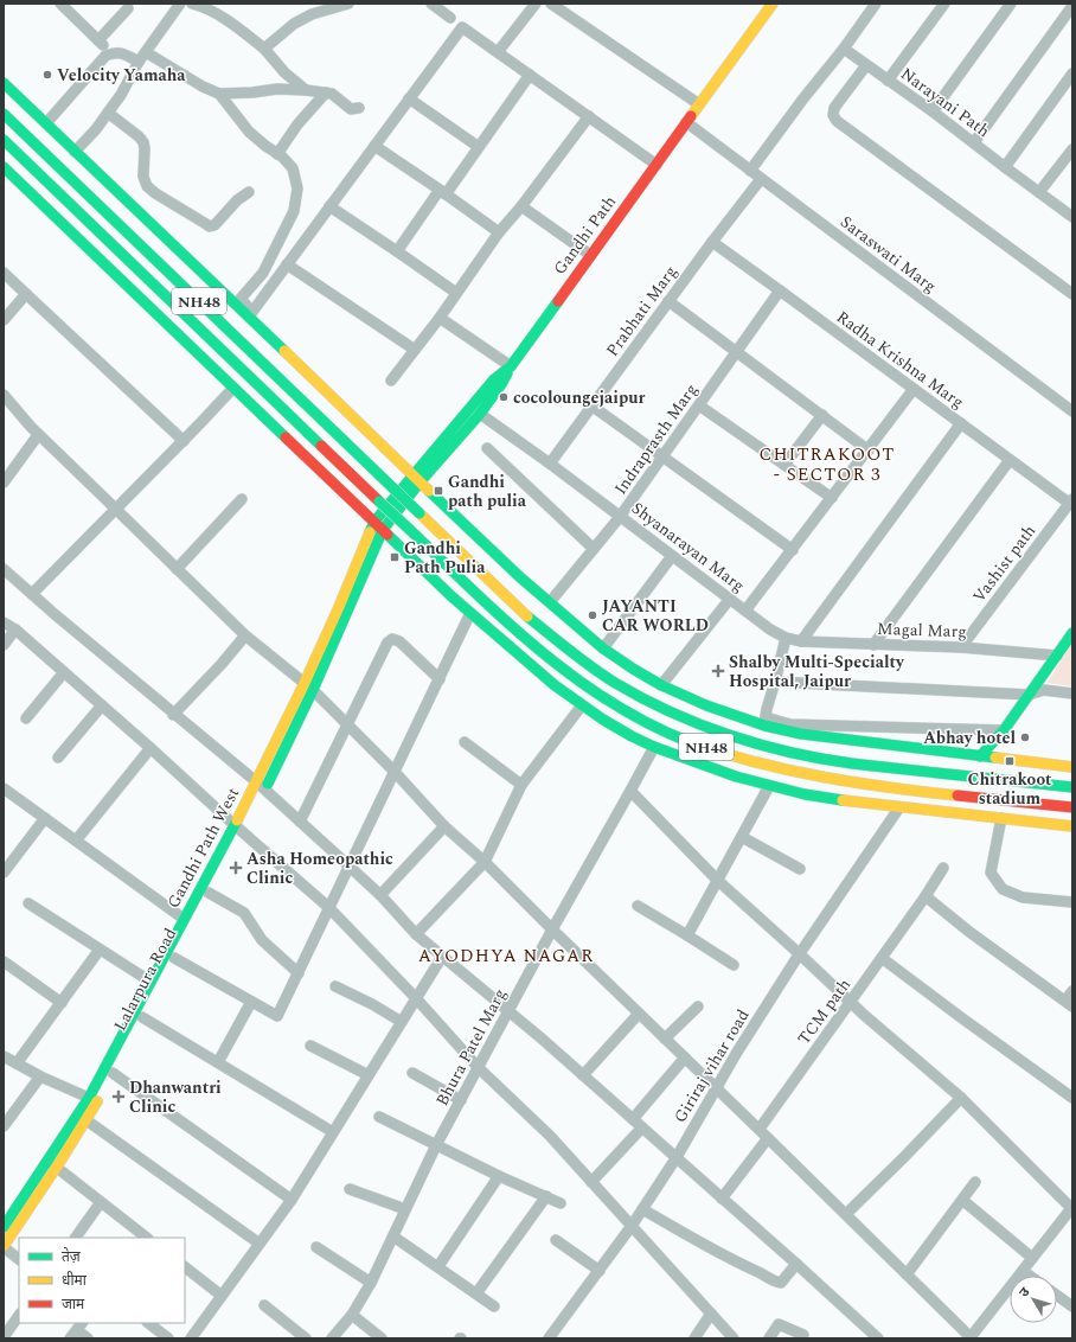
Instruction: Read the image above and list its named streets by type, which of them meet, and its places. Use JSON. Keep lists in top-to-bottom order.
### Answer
{
  "streets": {
    "main road": [
      "Gandhi Path",
      "NH48",
      "Gandhi Path West",
      "Lalarpura Road"
    ],
    "street": [
      "Narayani Path",
      "Saraswati Marg",
      "Prabhati Marg",
      "Radha Krishna Marg",
      "Indraprasth Marg",
      "Shyanarayan Marg",
      "Vashist path",
      "Magal Marg",
      "TCM path",
      "Bhura Patel Marg",
      "Giriraj vihar road"
    ]
  },
  "crossings": [
    ["Gandhi Path", "Saraswati Marg"],
    ["Gandhi Path", "Gandhi Path West"],
    ["Saraswati Marg", "Prabhati Marg"],
    ["Prabhati Marg", "Radha Krishna Marg"],
    ["Prabhati Marg", "Shyanarayan Marg"],
    ["Radha Krishna Marg", "Indraprasth Marg"],
    ["Radha Krishna Marg", "Vashist path"],
    ["Indraprasth Marg", "Shyanarayan Marg"],
    ["Shyanarayan Marg", "Magal Marg"],
    ["Vashist path", "Magal Marg"],
    ["Gandhi Path West", "Lalarpura Road"]
  ],
  "districts": ["CHITRAKOOT - SECTOR 3", "AYODHYA NAGAR"],
  "places": {
    "other": [
      "Velocity Yamaha",
      "cocoloungejaipur",
      "JAYANTI CAR WORLD",
      "Abhay hotel"
    ],
    "transit": ["Gandhi path pulia", "Gandhi Path Pulia", "Chitrakoot stadium"],
    "health": ["Shalby Multi-Specialty Hospital, Jaipur", "Asha Homeopathic Clinic", "Dhanwantri Clinic"]
  },
  "legend": ["तेज़", "धीमा", "जाम"],
  "north": "top left"
}
